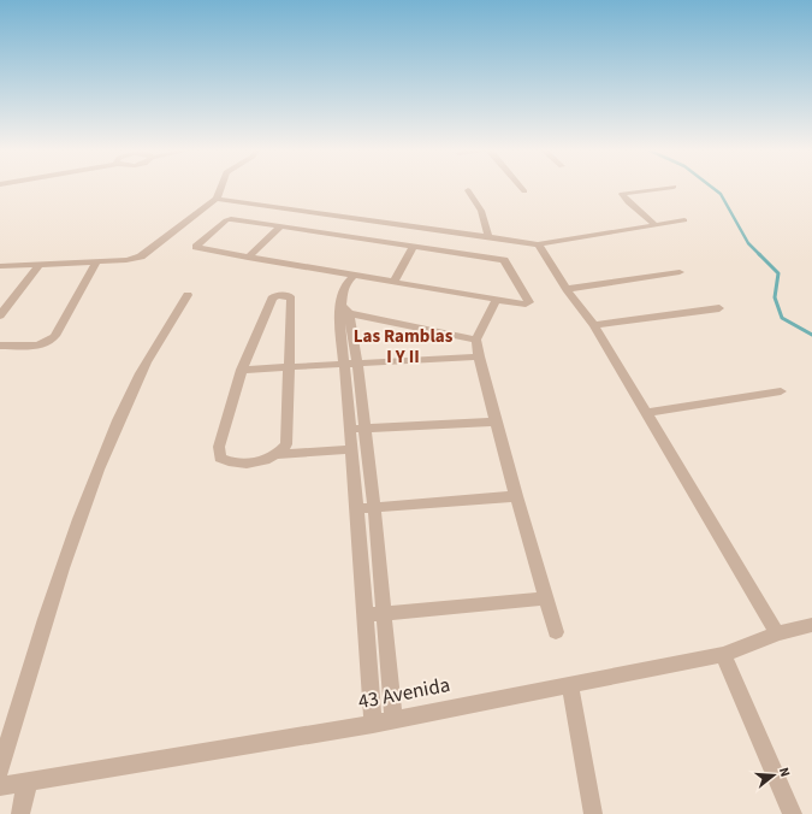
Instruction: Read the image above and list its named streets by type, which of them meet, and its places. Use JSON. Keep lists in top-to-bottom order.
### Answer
{
  "streets": {
    "street": ["43 Avenida"]
  },
  "districts": ["Las Ramblas I Y II"],
  "north": "right"
}
